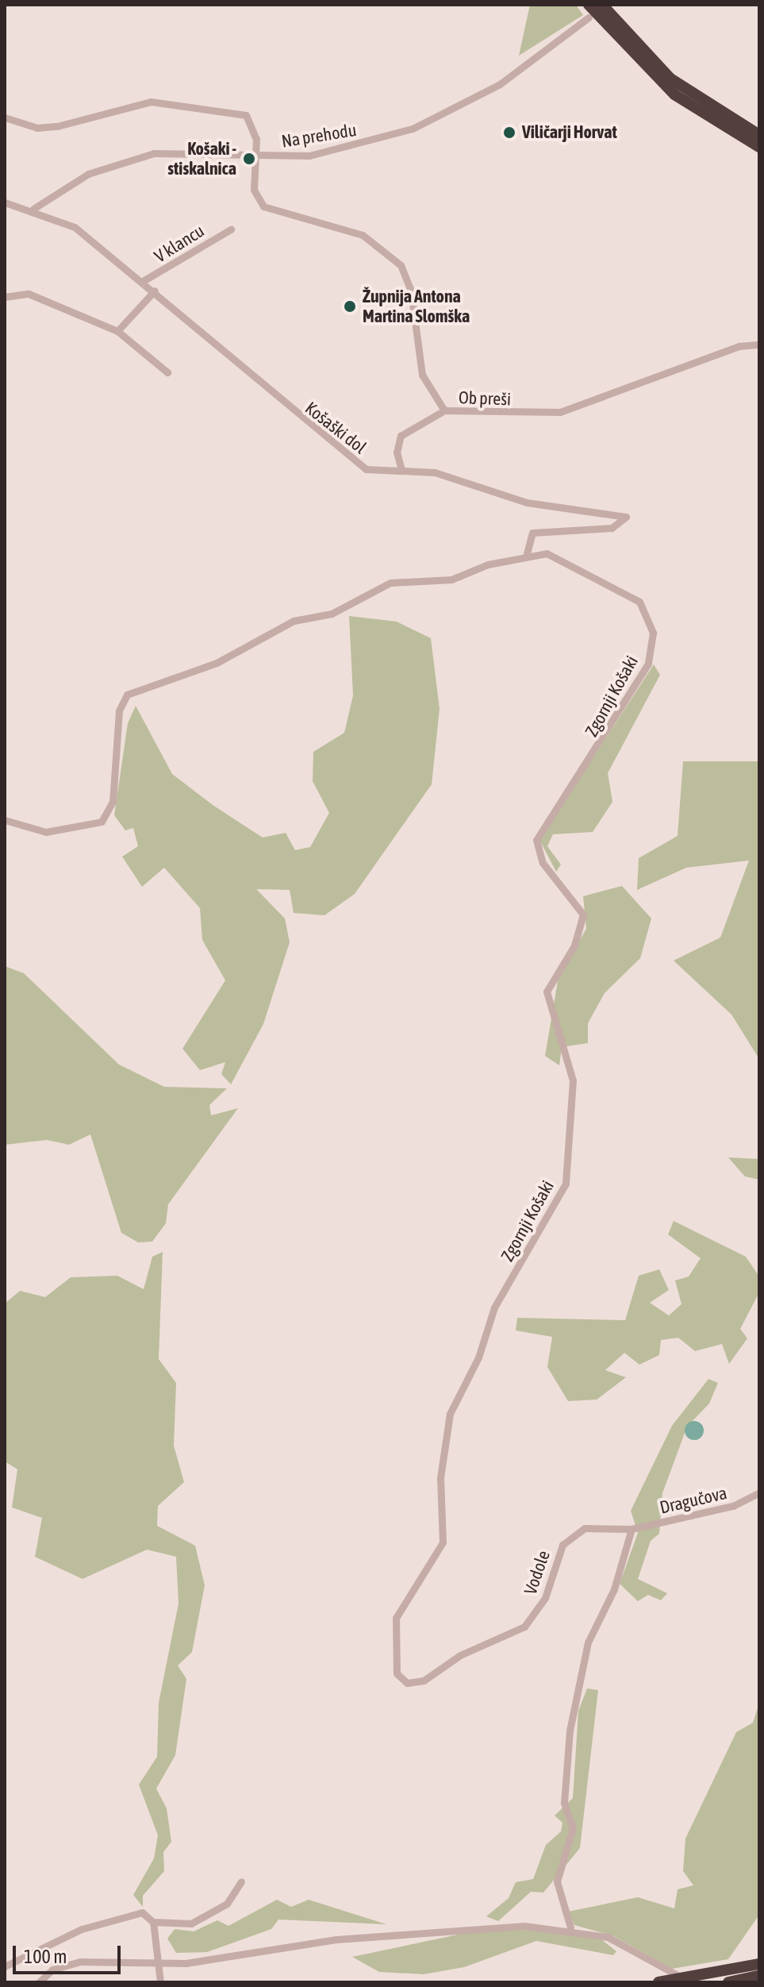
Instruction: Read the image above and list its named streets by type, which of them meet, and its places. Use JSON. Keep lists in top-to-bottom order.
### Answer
{
  "streets": {
    "street": [
      "Na prehodu",
      "V klancu",
      "Ob preši",
      "Košaški dol",
      "Zgornji Košaki",
      "Dragučova",
      "Vodole"
    ]
  },
  "crossings": [
    ["Na prehodu", "Ob preši"],
    ["Na prehodu", "Košaški dol"],
    ["V klancu", "Košaški dol"],
    ["Košaški dol", "Zgornji Košaki"],
    ["Zgornji Košaki", "Vodole"],
    ["Dragučova", "Vodole"]
  ],
  "places": ["Viličarji Horvat", "Košaki - stiskalnica", "Župnija Antona Martina Slomška"],
  "scale_bar": "100 m"
}
